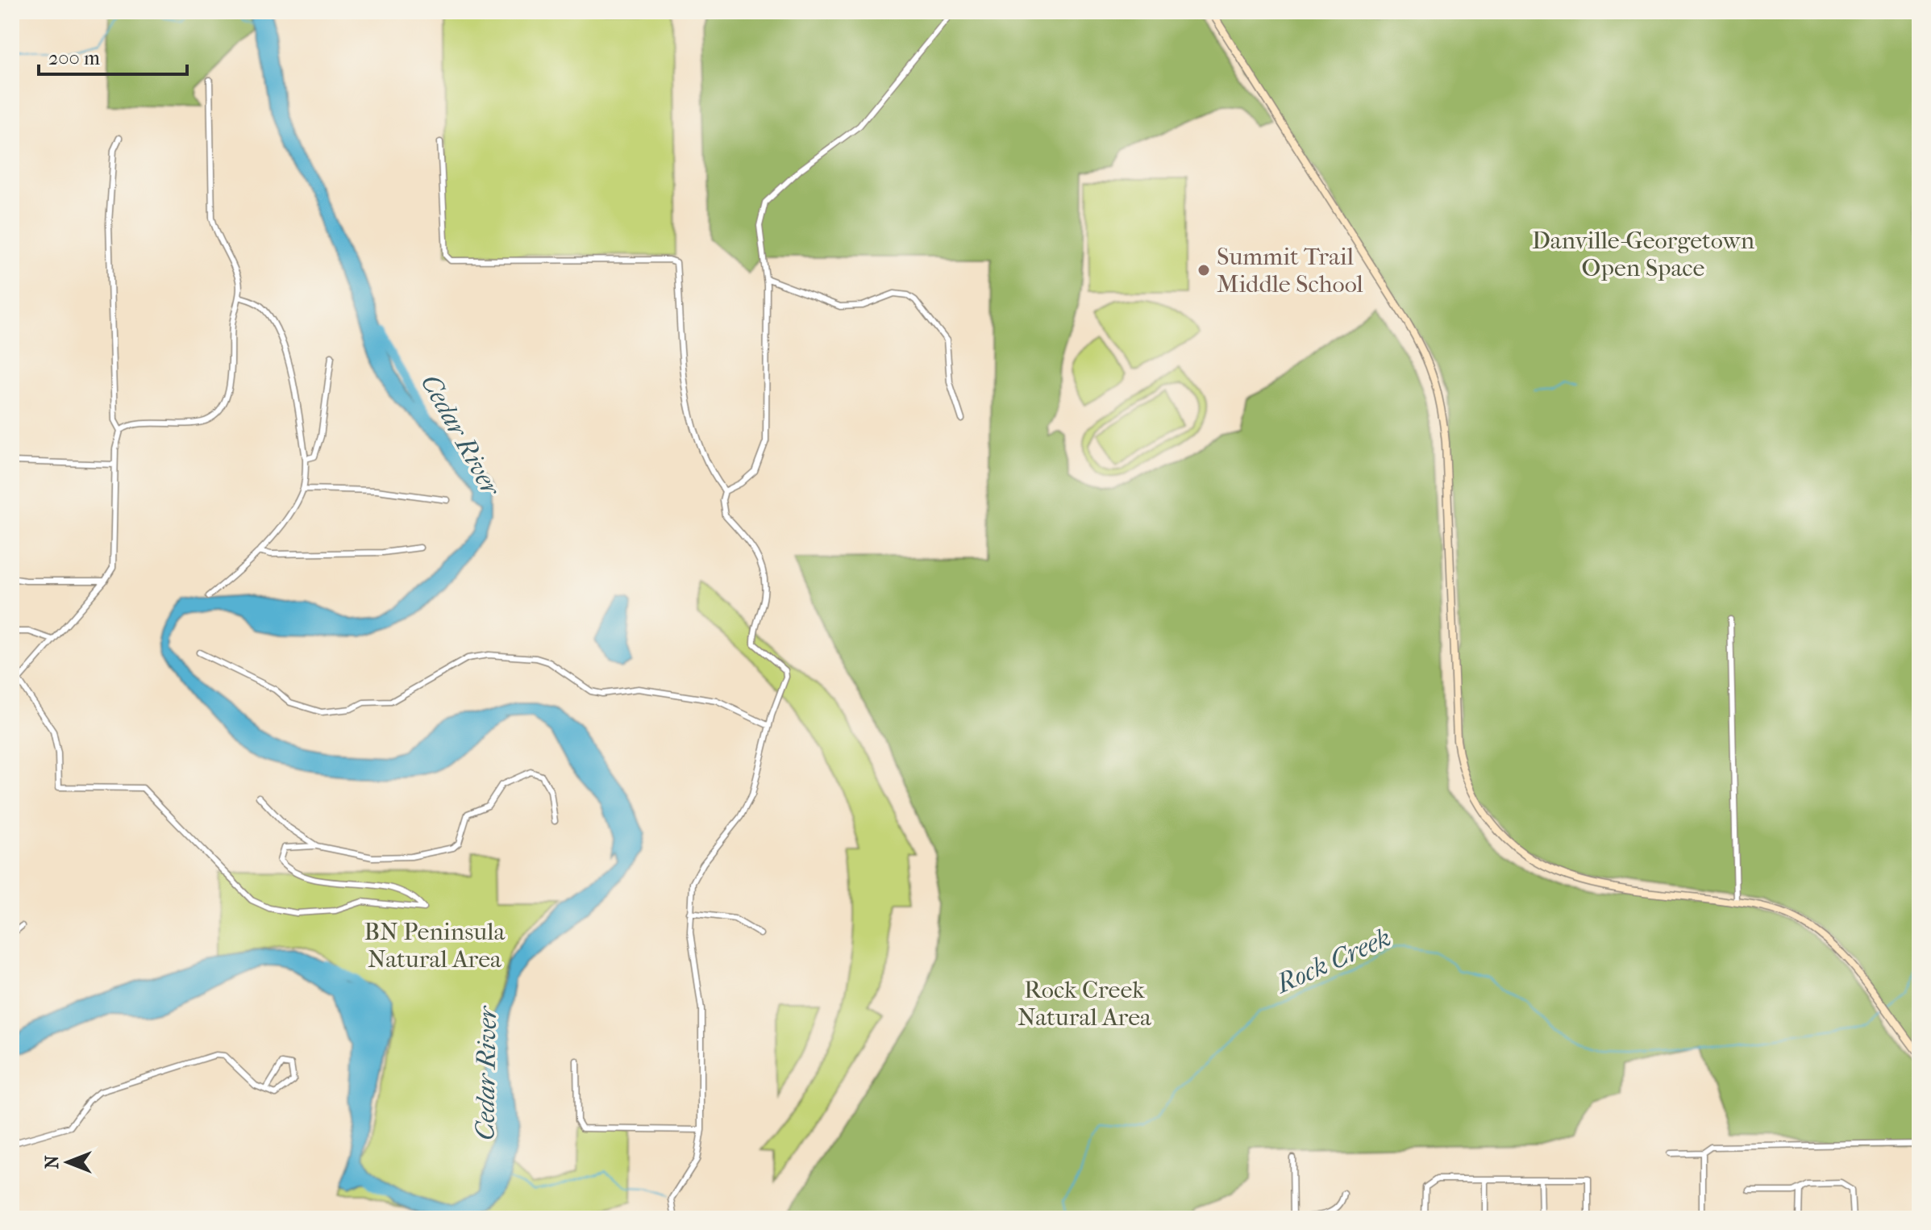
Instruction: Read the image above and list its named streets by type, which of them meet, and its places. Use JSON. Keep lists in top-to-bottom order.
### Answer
{
  "water": ["Cedar River", "Rock Creek"],
  "parks": ["Danville-Georgetown Open Space", "BN Peninsula Natural Area", "Rock Creek Natural Area"],
  "places": ["Summit Trail Middle School"],
  "scale_bar": "200 m",
  "north": "left"
}
